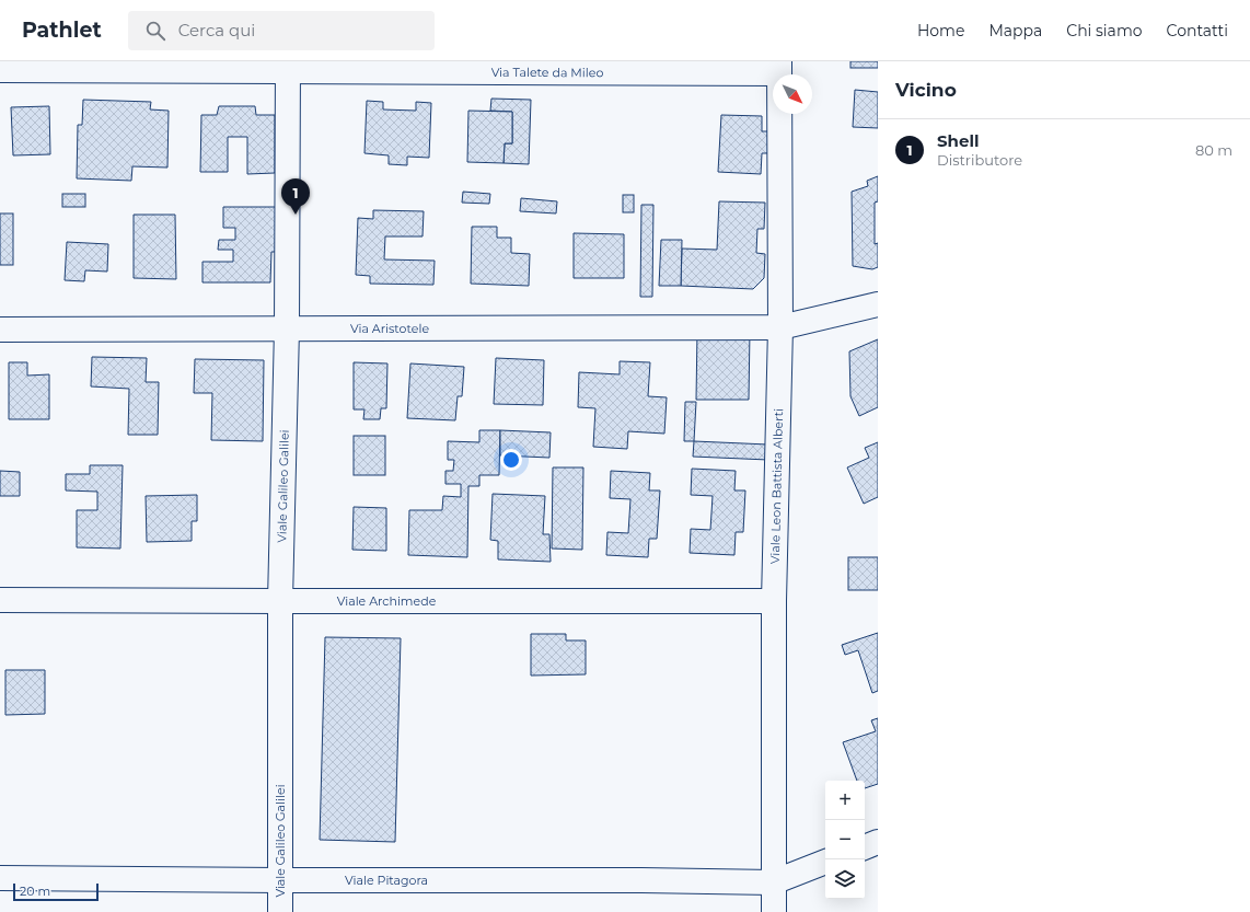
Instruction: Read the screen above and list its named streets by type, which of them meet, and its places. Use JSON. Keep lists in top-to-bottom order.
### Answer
{
  "streets": {
    "street": [
      "Via Talete da Mileo",
      "Via Aristotele",
      "Viale Galileo Galilei",
      "Viale Leon Battista Alberti",
      "Viale Archimede",
      "Viale Pitagora"
    ]
  },
  "crossings": [
    ["Via Talete da Mileo", "Viale Galileo Galilei"],
    ["Via Talete da Mileo", "Viale Leon Battista Alberti"],
    ["Via Aristotele", "Viale Galileo Galilei"],
    ["Via Aristotele", "Viale Leon Battista Alberti"],
    ["Viale Galileo Galilei", "Viale Archimede"],
    ["Viale Galileo Galilei", "Viale Pitagora"],
    ["Viale Leon Battista Alberti", "Viale Archimede"],
    ["Viale Leon Battista Alberti", "Viale Pitagora"]
  ],
  "scale_bar": "20 m",
  "north": "bottom right",
  "page": {
    "header": "Pathlet",
    "search": "Cerca qui",
    "nav": [
      "Home",
      "Mappa",
      "Chi siamo",
      "Contatti"
    ],
    "heading": "Vicino",
    "list": [
      {
        "mark": "1",
        "name": "Shell",
        "note": "Distributore",
        "value": "80 m"
      }
    ],
    "pins": "1",
    "map_buttons": ["+", "−"],
    "scale": "20 m"
  }
}
